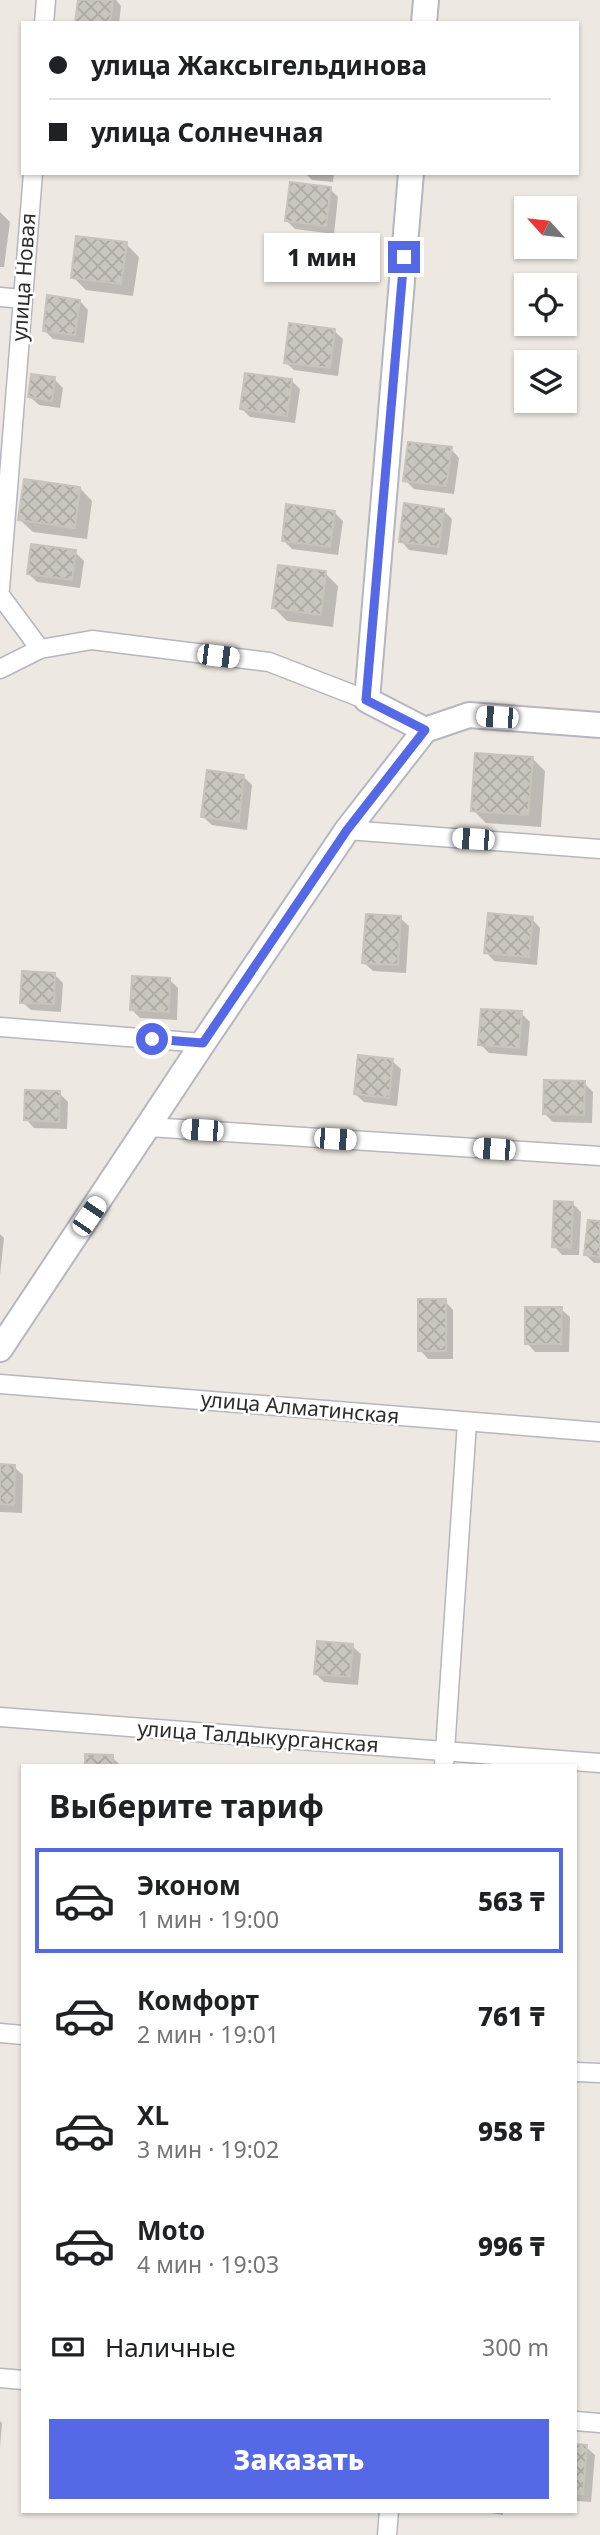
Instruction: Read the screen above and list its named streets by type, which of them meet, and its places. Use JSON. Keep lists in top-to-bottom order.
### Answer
{
  "streets": {
    "street": ["улица Новая", "улица Алматинская", "улица Талдыкурганская"]
  },
  "north": "top left",
  "page": {
    "banner": ["улица Жаксыгельдинова", "улица Солнечная"],
    "bubble": "1 мин",
    "heading": "Выберите тариф",
    "list": [
      {
        "name": "Эконом",
        "note": "1 мин · 19:00",
        "value": "563 ₸"
      },
      {
        "name": "Комфорт",
        "note": "2 мин · 19:01",
        "value": "761 ₸"
      },
      {
        "name": "XL",
        "note": "3 мин · 19:02",
        "value": "958 ₸"
      },
      {
        "name": "Moto",
        "note": "4 мин · 19:03",
        "value": "996 ₸"
      }
    ],
    "pay": ["Наличные", "300 m"],
    "buttons": "Заказать"
  }
}
